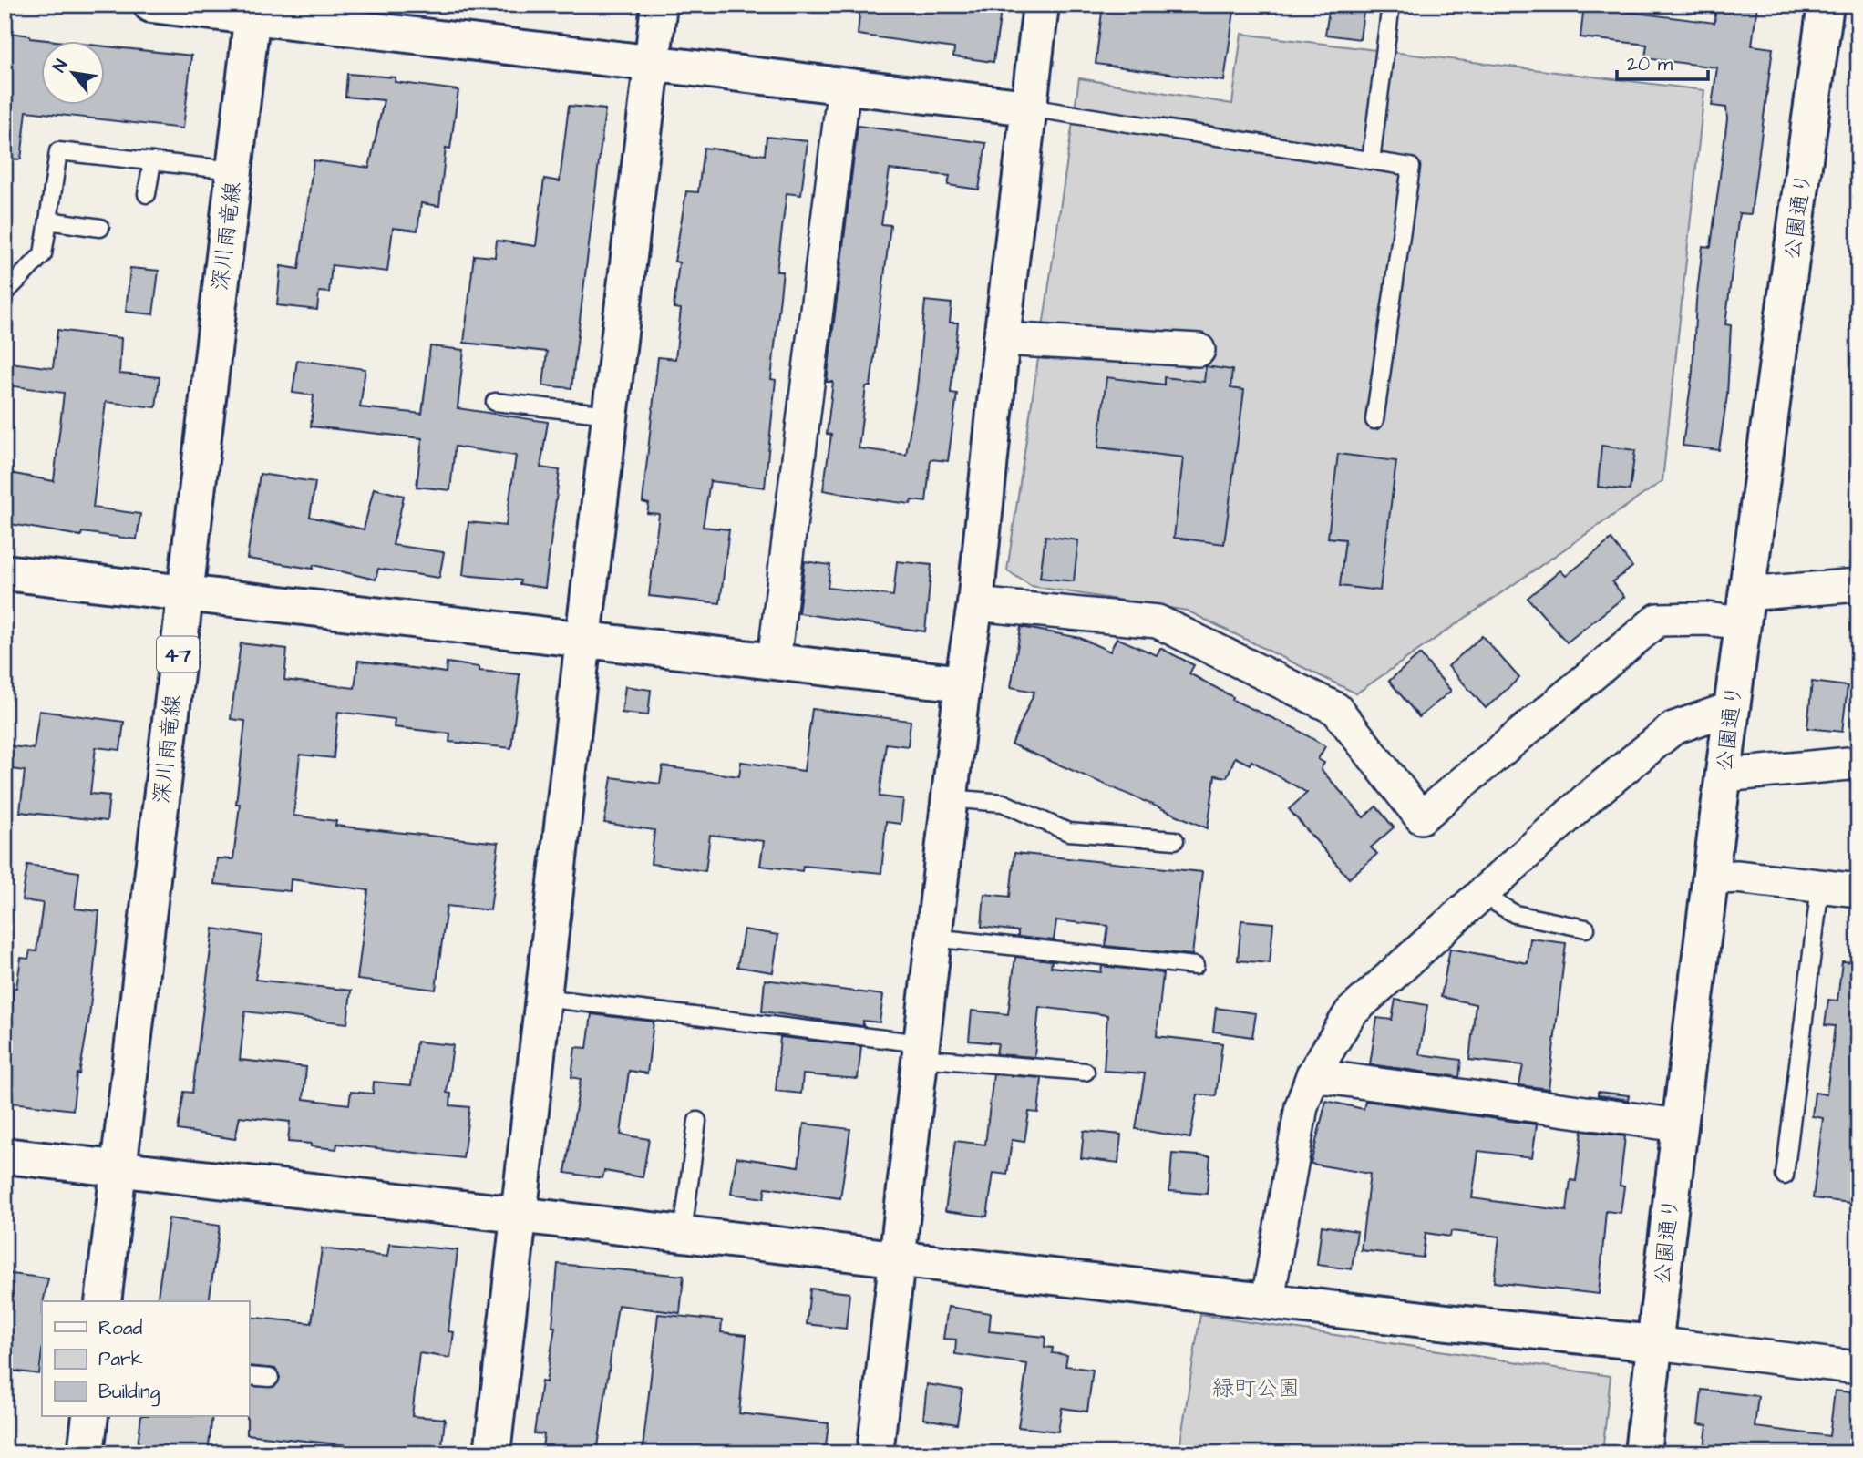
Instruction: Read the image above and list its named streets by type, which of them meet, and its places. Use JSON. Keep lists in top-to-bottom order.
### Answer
{
  "streets": {
    "street": ["公園通り", "深川雨竜線", "47"]
  },
  "parks": ["緑町公園"],
  "legend": ["Road", "Park", "Building"],
  "scale_bar": "20 m",
  "north": "top left"
}
